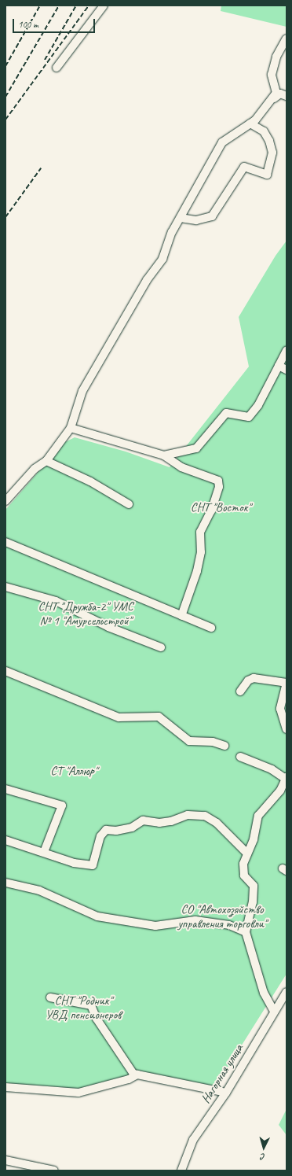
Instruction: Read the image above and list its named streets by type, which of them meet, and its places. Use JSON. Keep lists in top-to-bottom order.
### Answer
{
  "streets": {
    "street": ["Нагорная улица"]
  },
  "parks": [
    "СНТ \"Восток\"",
    "СНТ \"Дружба-2\" УМС № 1 \"Амурсельстрой\"",
    "СТ \"Аллюр\"",
    "СО \"Автохозяйство управления торговли\"",
    "СНТ \"Родник\" УВД пенсионеров"
  ],
  "scale_bar": "100 m",
  "north": "bottom"
}
